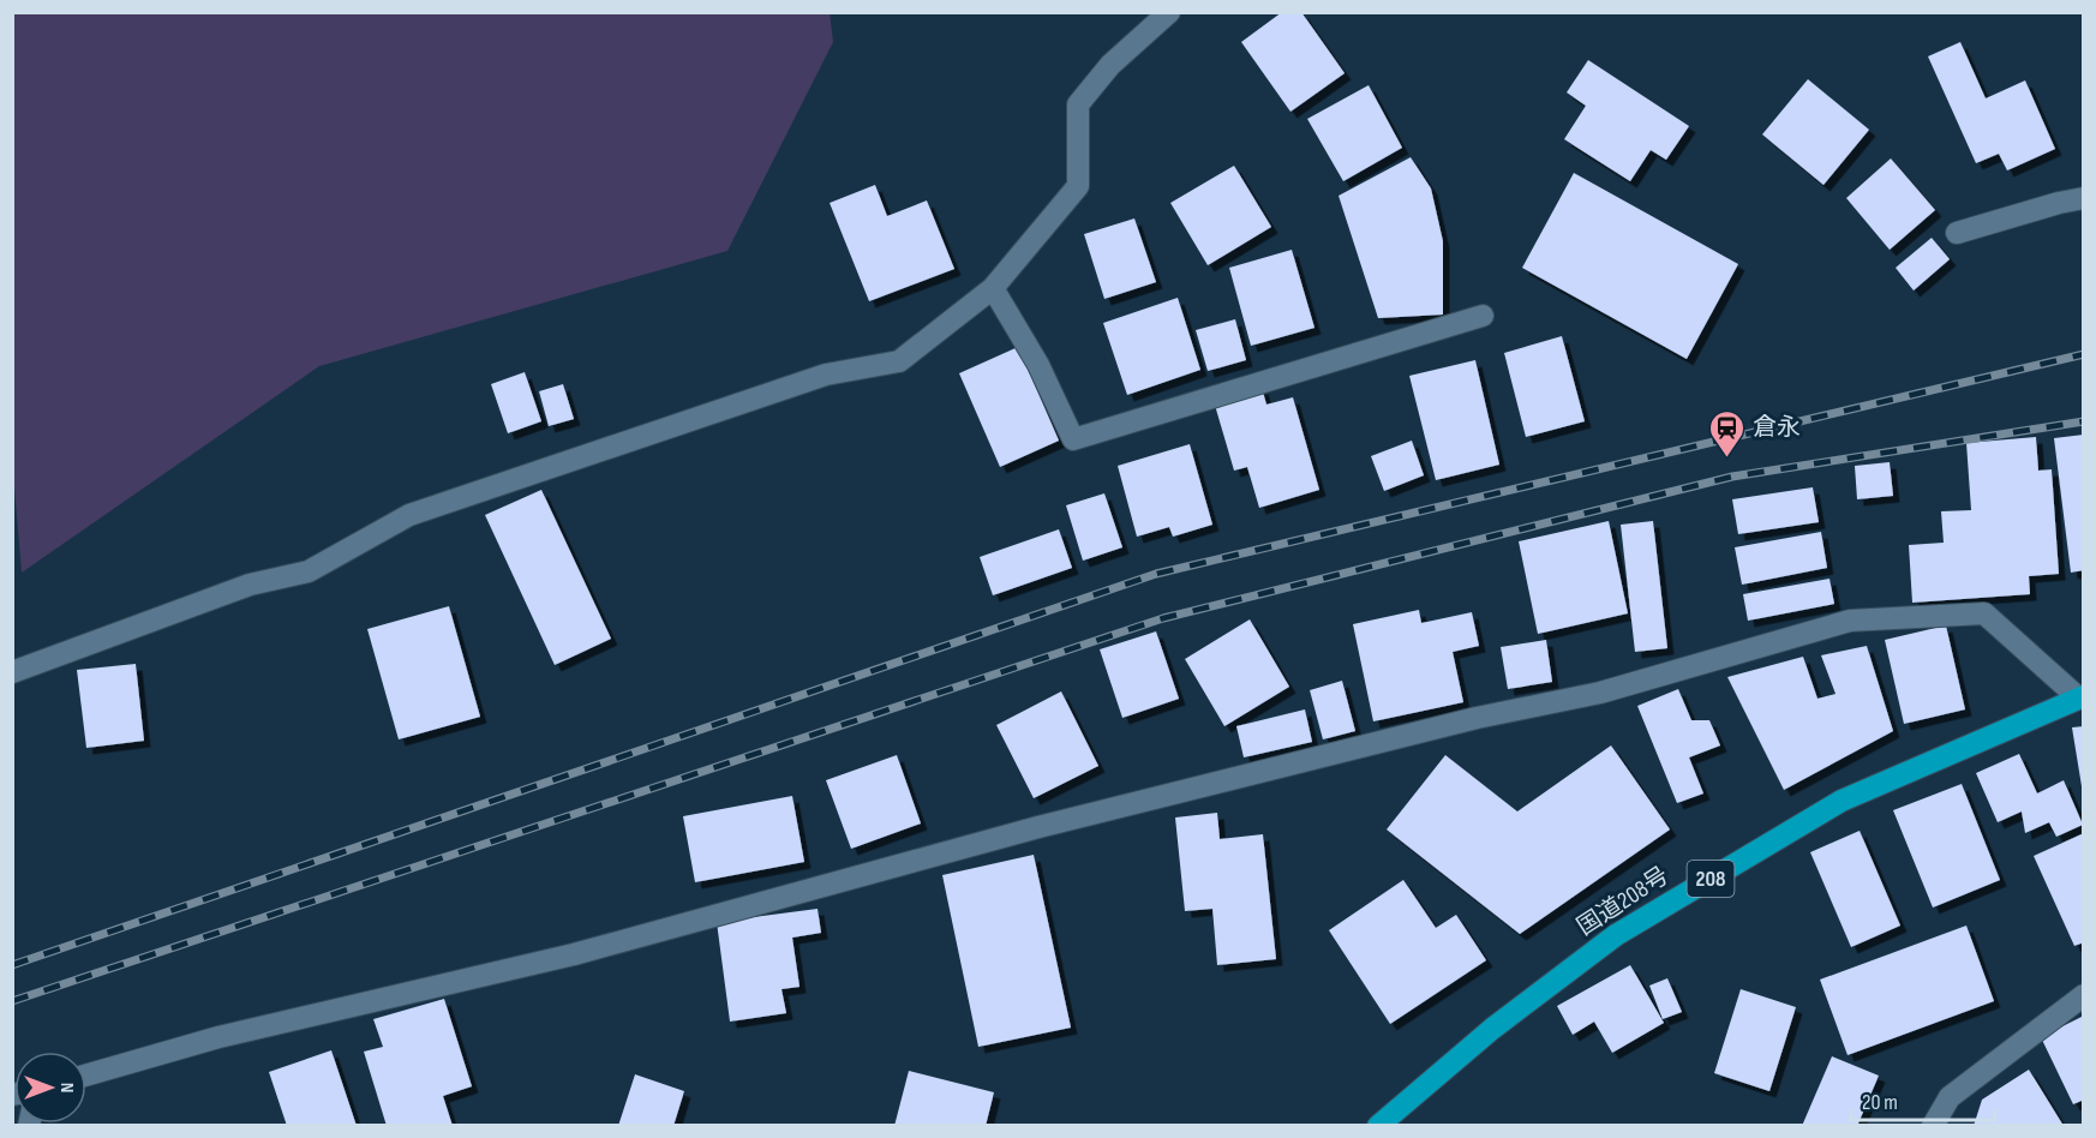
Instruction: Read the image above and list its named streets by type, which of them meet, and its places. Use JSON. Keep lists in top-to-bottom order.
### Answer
{
  "streets": {
    "highway": ["208", "国道208号"]
  },
  "places": {
    "station": ["倉永"]
  },
  "scale_bar": "20 m",
  "north": "right"
}
